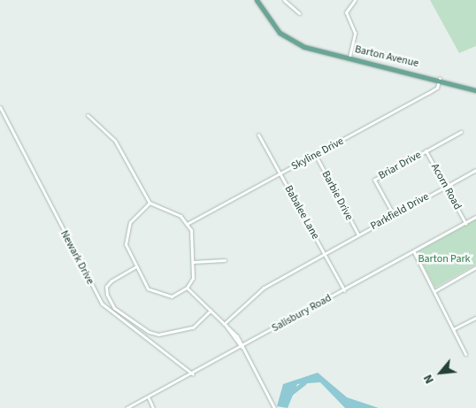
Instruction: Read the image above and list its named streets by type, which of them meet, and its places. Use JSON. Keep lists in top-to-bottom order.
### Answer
{
  "streets": {
    "main road": ["Barton Avenue"],
    "street": [
      "Skyline Drive",
      "Briar Drive",
      "Acorn Road",
      "Barbie Drive",
      "Parkfield Drive",
      "Babalee Lane",
      "Newark Drive",
      "Salisbury Road"
    ]
  },
  "crossings": [
    ["Barton Avenue", "Skyline Drive"],
    ["Skyline Drive", "Barbie Drive"],
    ["Skyline Drive", "Babalee Lane"],
    ["Briar Drive", "Acorn Road"],
    ["Briar Drive", "Parkfield Drive"],
    ["Acorn Road", "Parkfield Drive"],
    ["Acorn Road", "Salisbury Road"],
    ["Barbie Drive", "Parkfield Drive"],
    ["Parkfield Drive", "Babalee Lane"],
    ["Babalee Lane", "Salisbury Road"],
    ["Newark Drive", "Salisbury Road"]
  ],
  "parks": ["Barton Park"],
  "north": "bottom left"
}
